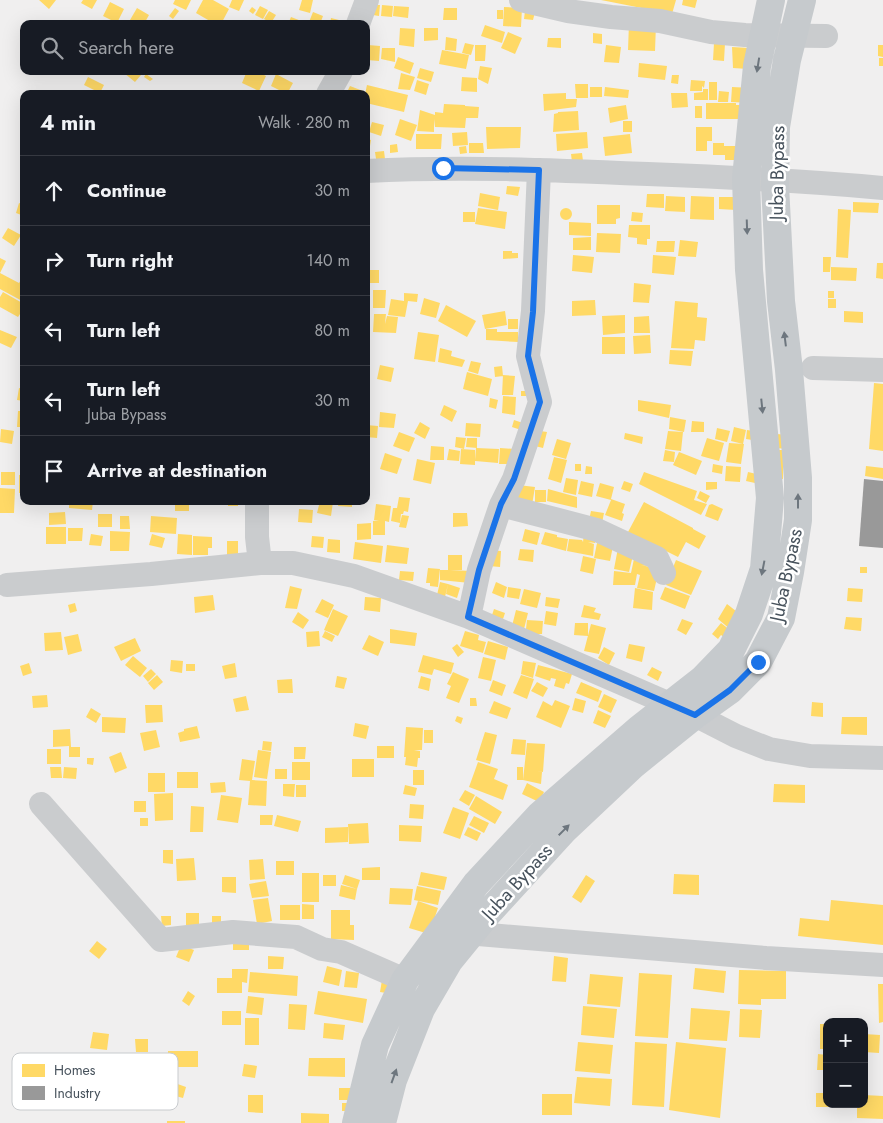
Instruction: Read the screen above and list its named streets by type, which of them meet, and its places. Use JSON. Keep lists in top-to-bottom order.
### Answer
{
  "streets": {
    "main road": ["Juba Bypass"]
  },
  "legend": ["Homes", "Industry"],
  "page": {
    "search": "Search here",
    "heading": ["4 min", "Walk · 280 m"],
    "list": [
      ["Continue", "30 m"],
      ["Turn right", "140 m"],
      ["Turn left", "80 m"],
      ["Turn left", "Juba Bypass", "30 m"],
      "Arrive at destination"
    ],
    "map_buttons": ["+", "−"]
  }
}
